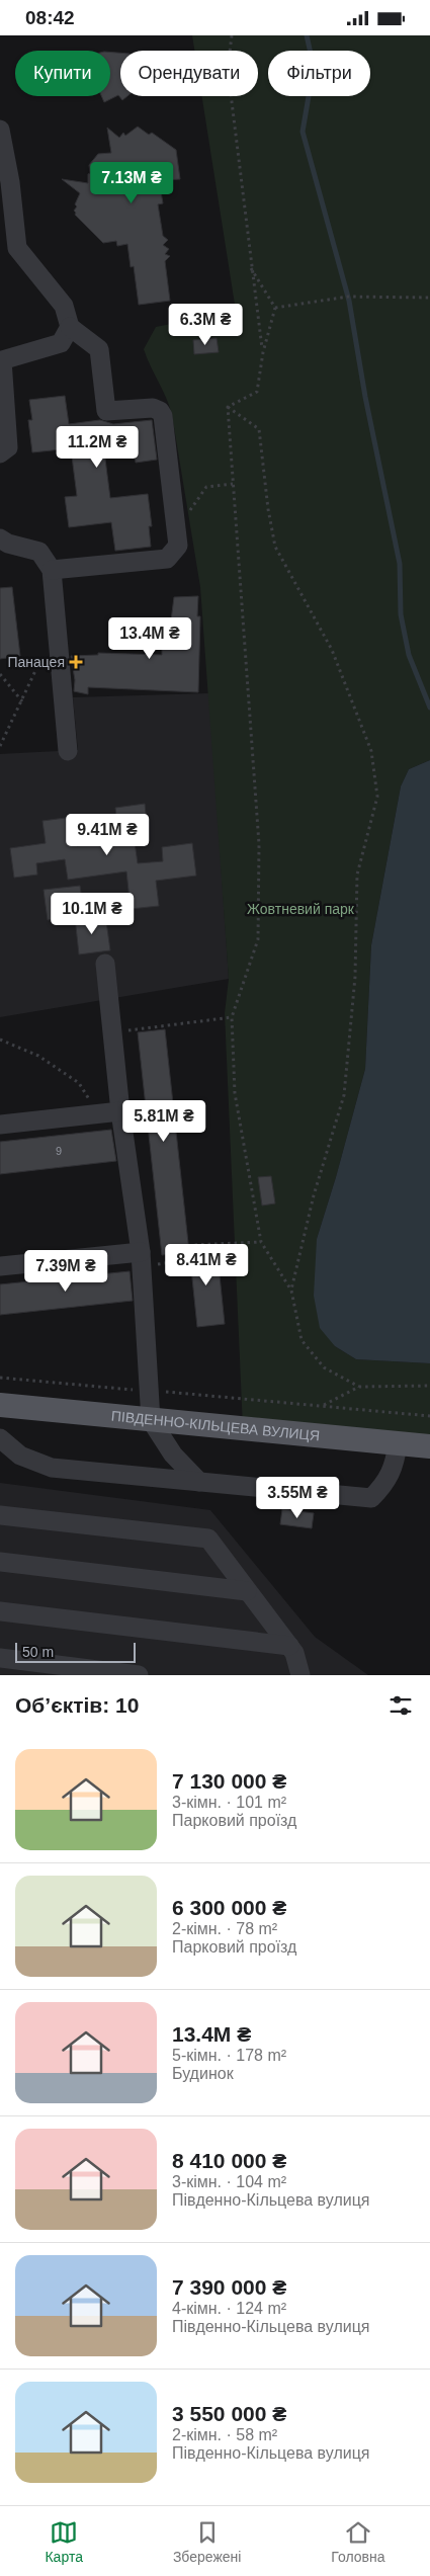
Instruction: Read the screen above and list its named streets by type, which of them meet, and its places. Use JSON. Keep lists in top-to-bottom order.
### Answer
{
  "streets": {
    "main road": ["ПІВДЕННО-КІЛЬЦЕВА ВУЛИЦЯ"]
  },
  "parks": ["Жовтневий парк"],
  "places": {
    "health": ["Панацея"]
  },
  "house_numbers": ["9"],
  "scale_bar": "50 m",
  "page": {
    "status": "08:42",
    "chip": ["Купити", "Орендувати", "Фільтри"],
    "price": [
      "7.13M ₴",
      "6.3M ₴",
      "11.2M ₴",
      "13.4M ₴",
      "9.41M ₴",
      "10.1M ₴",
      "5.81M ₴",
      "8.41M ₴",
      "7.39M ₴",
      "3.55M ₴"
    ],
    "scale": "50 m",
    "heading": "Об’єктів: 10",
    "list": [
      {
        "name": "7 130 000 ₴",
        "note": "3-кімн. · 101 m² · Парковий проїзд"
      },
      {
        "name": "6 300 000 ₴",
        "note": "2-кімн. · 78 m² · Парковий проїзд"
      },
      {
        "name": "13.4M ₴",
        "note": "5-кімн. · 178 m² · Будинок"
      },
      {
        "name": "8 410 000 ₴",
        "note": "3-кімн. · 104 m² · Південно-Кільцева вулиця"
      },
      {
        "name": "7 390 000 ₴",
        "note": "4-кімн. · 124 m² · Південно-Кільцева вулиця"
      },
      {
        "name": "3 550 000 ₴",
        "note": "2-кімн. · 58 m² · Південно-Кільцева вулиця"
      }
    ],
    "tabs": ["Карта", "Збережені", "Головна"]
  }
}
